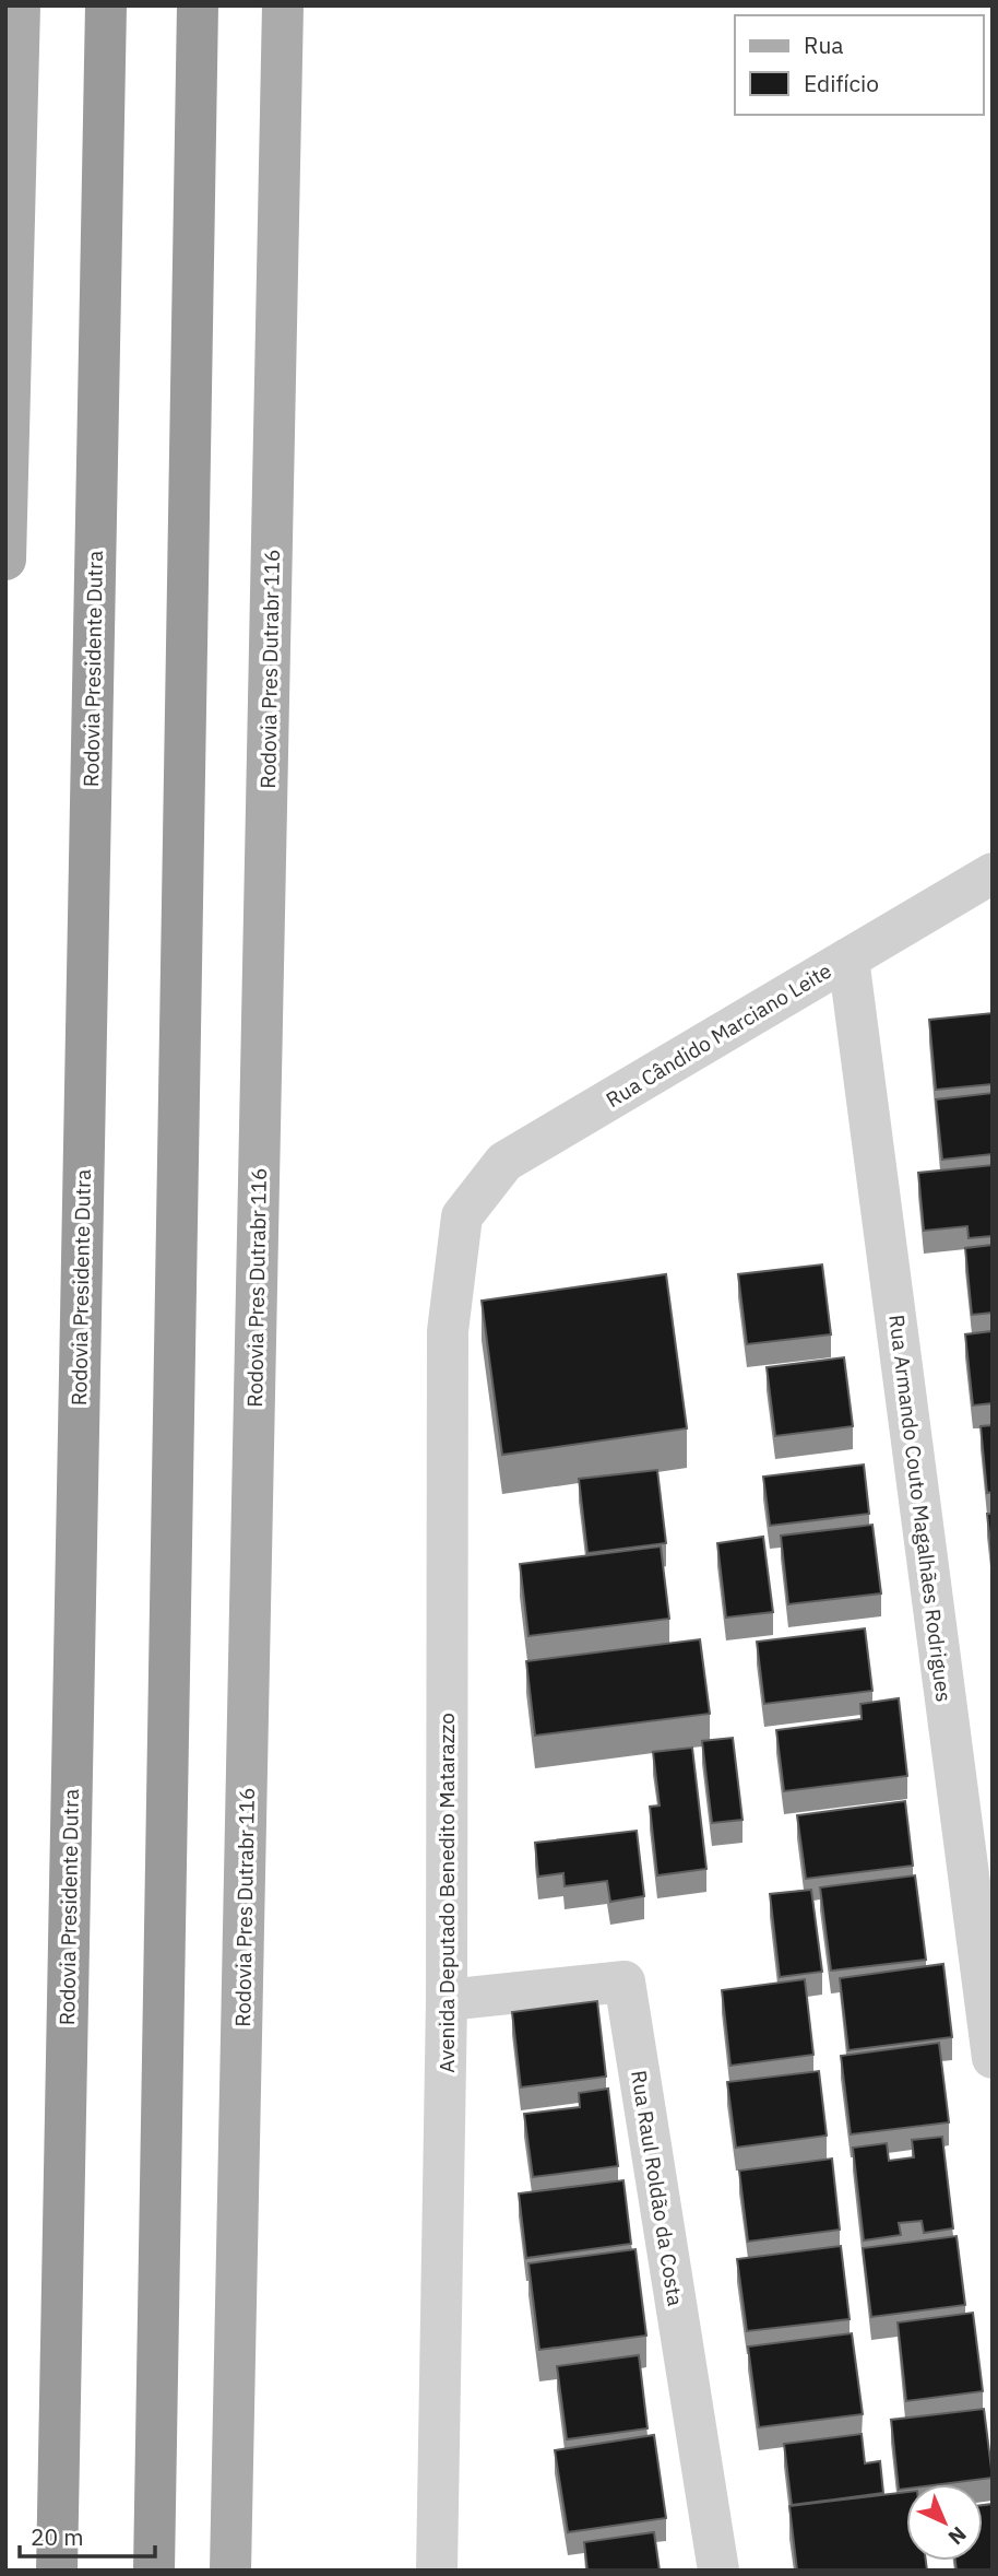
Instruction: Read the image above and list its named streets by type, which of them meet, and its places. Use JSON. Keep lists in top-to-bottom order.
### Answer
{
  "streets": {
    "highway": ["Rodovia Presidente Dutra"],
    "main road": ["Rodovia Pres Dutrabr 116"],
    "street": [
      "Rua Cândido Marciano Leite",
      "Rua Armando Couto Magalhães Rodrigues",
      "Avenida Deputado Benedito Matarazzo",
      "Rua Raul Roldão da Costa"
    ]
  },
  "crossings": [
    ["Rua Cândido Marciano Leite", "Rua Armando Couto Magalhães Rodrigues"],
    ["Rua Cândido Marciano Leite", "Avenida Deputado Benedito Matarazzo"],
    ["Avenida Deputado Benedito Matarazzo", "Rua Raul Roldão da Costa"]
  ],
  "legend": ["Rua", "Edifício"],
  "scale_bar": "20 m",
  "north": "bottom right"
}
